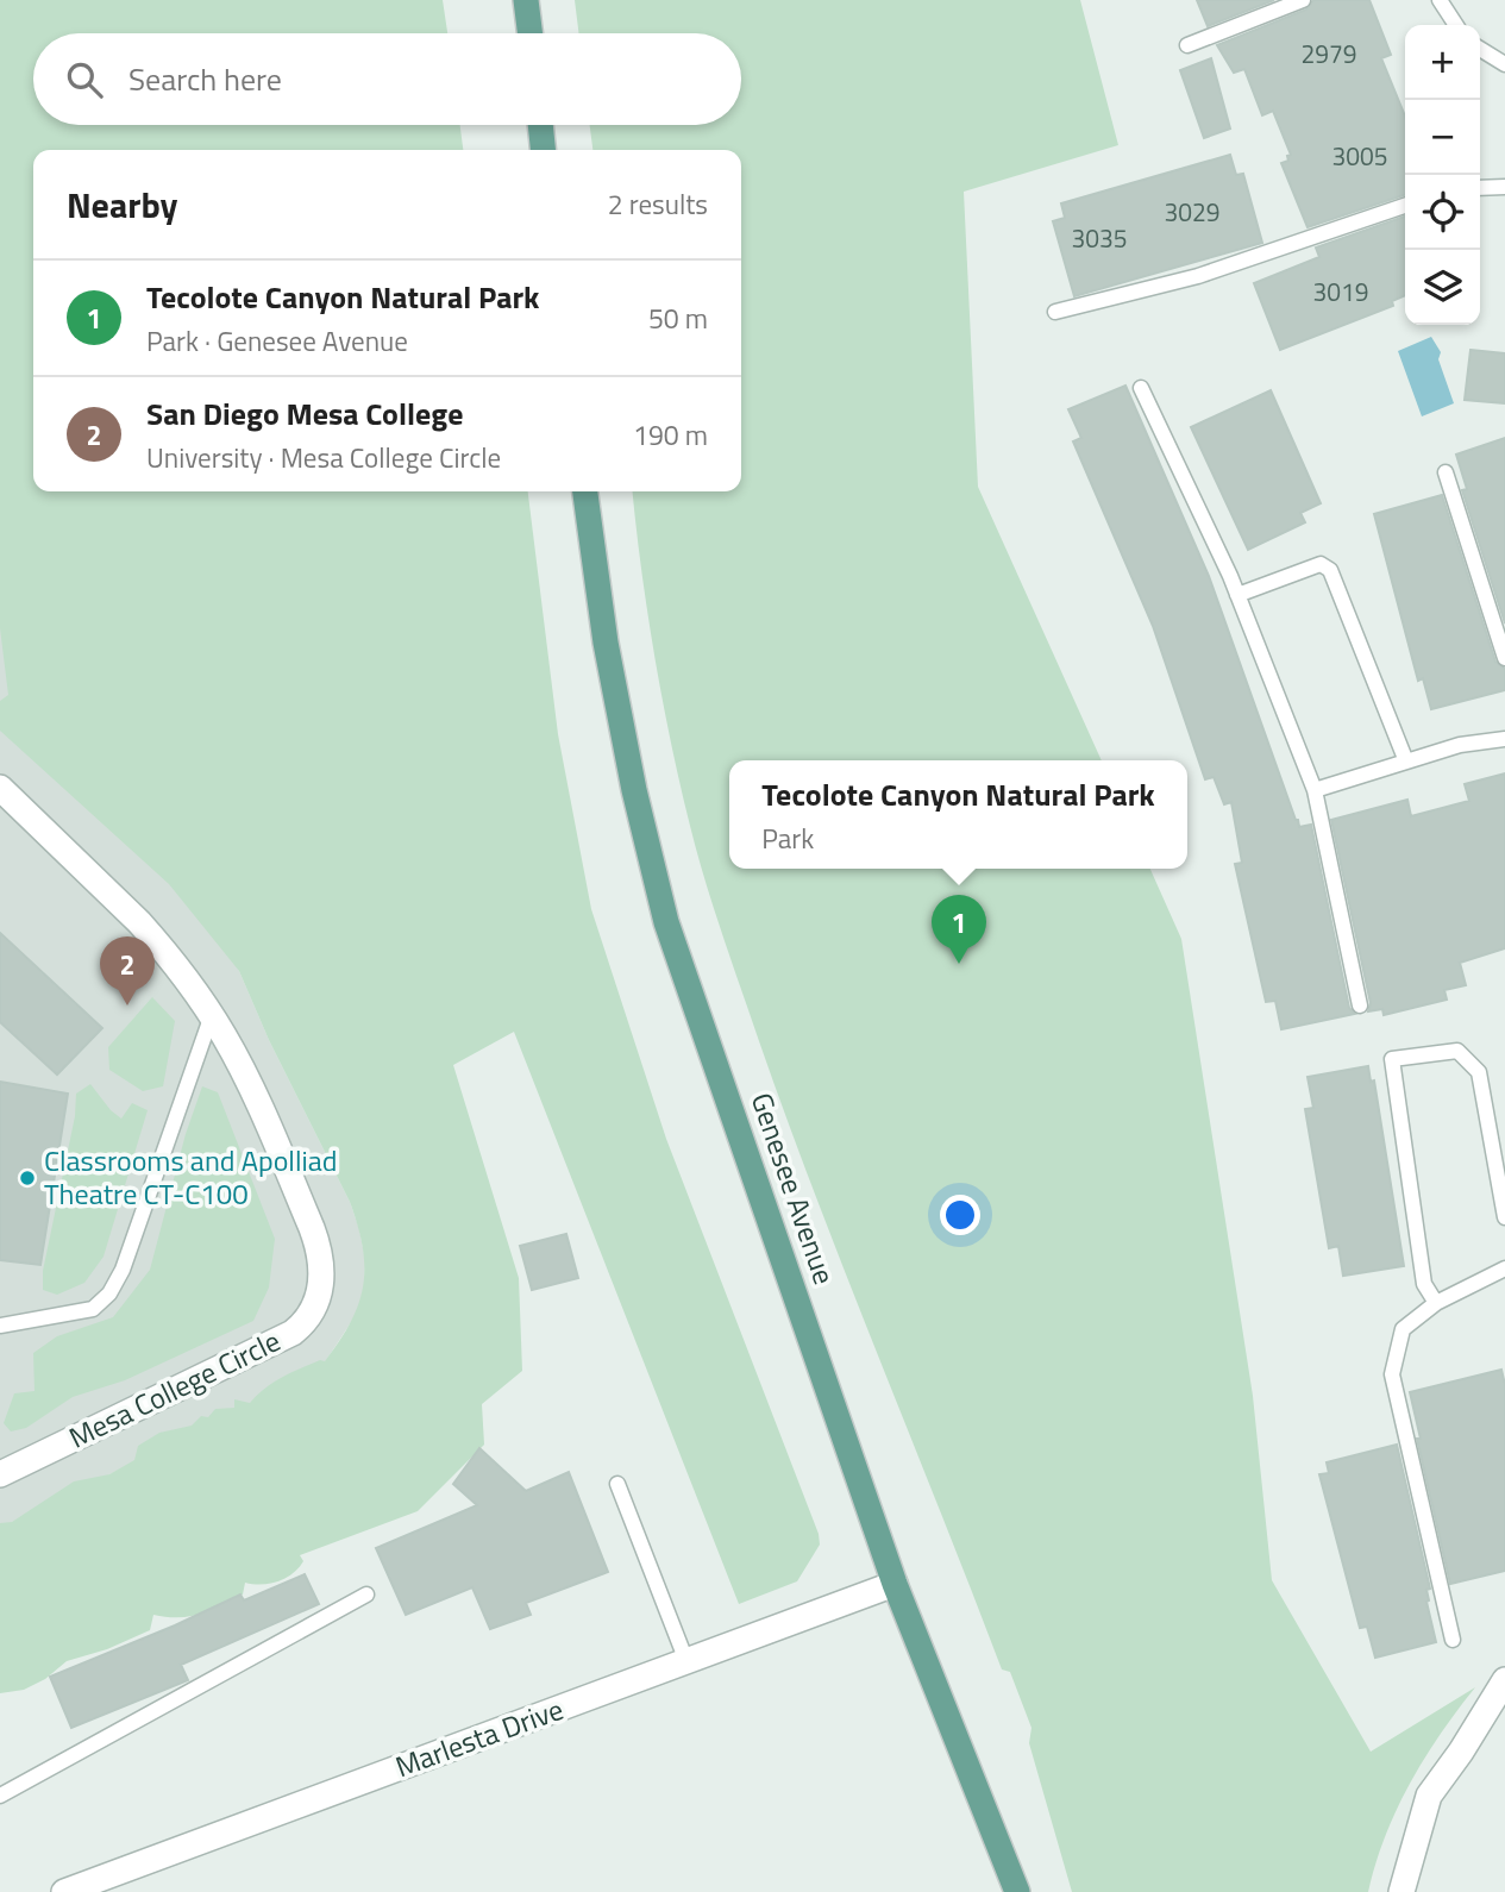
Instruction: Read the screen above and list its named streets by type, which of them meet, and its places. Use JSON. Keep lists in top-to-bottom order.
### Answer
{
  "streets": {
    "main road": ["Genesee Avenue"],
    "street": ["Mesa College Circle", "Marlesta Drive"]
  },
  "crossings": [
    ["Genesee Avenue", "Marlesta Drive"]
  ],
  "places": ["Classrooms and Apolliad Theatre CT-C100"],
  "house_numbers": [
    "2979",
    "3005",
    "3029",
    "3035",
    "3019"
  ],
  "page": {
    "map_buttons": ["+", "−"],
    "search": "Search here",
    "heading": ["Nearby", "2 results"],
    "list": [
      {
        "mark": "1",
        "name": "Tecolote Canyon Natural Park",
        "note": "Park · Genesee Avenue",
        "value": "50 m"
      },
      {
        "mark": "2",
        "name": "San Diego Mesa College",
        "note": "University · Mesa College Circle",
        "value": "190 m"
      }
    ],
    "popup": ["Tecolote Canyon Natural Park", "Park"],
    "pins": ["1", "2"]
  }
}
